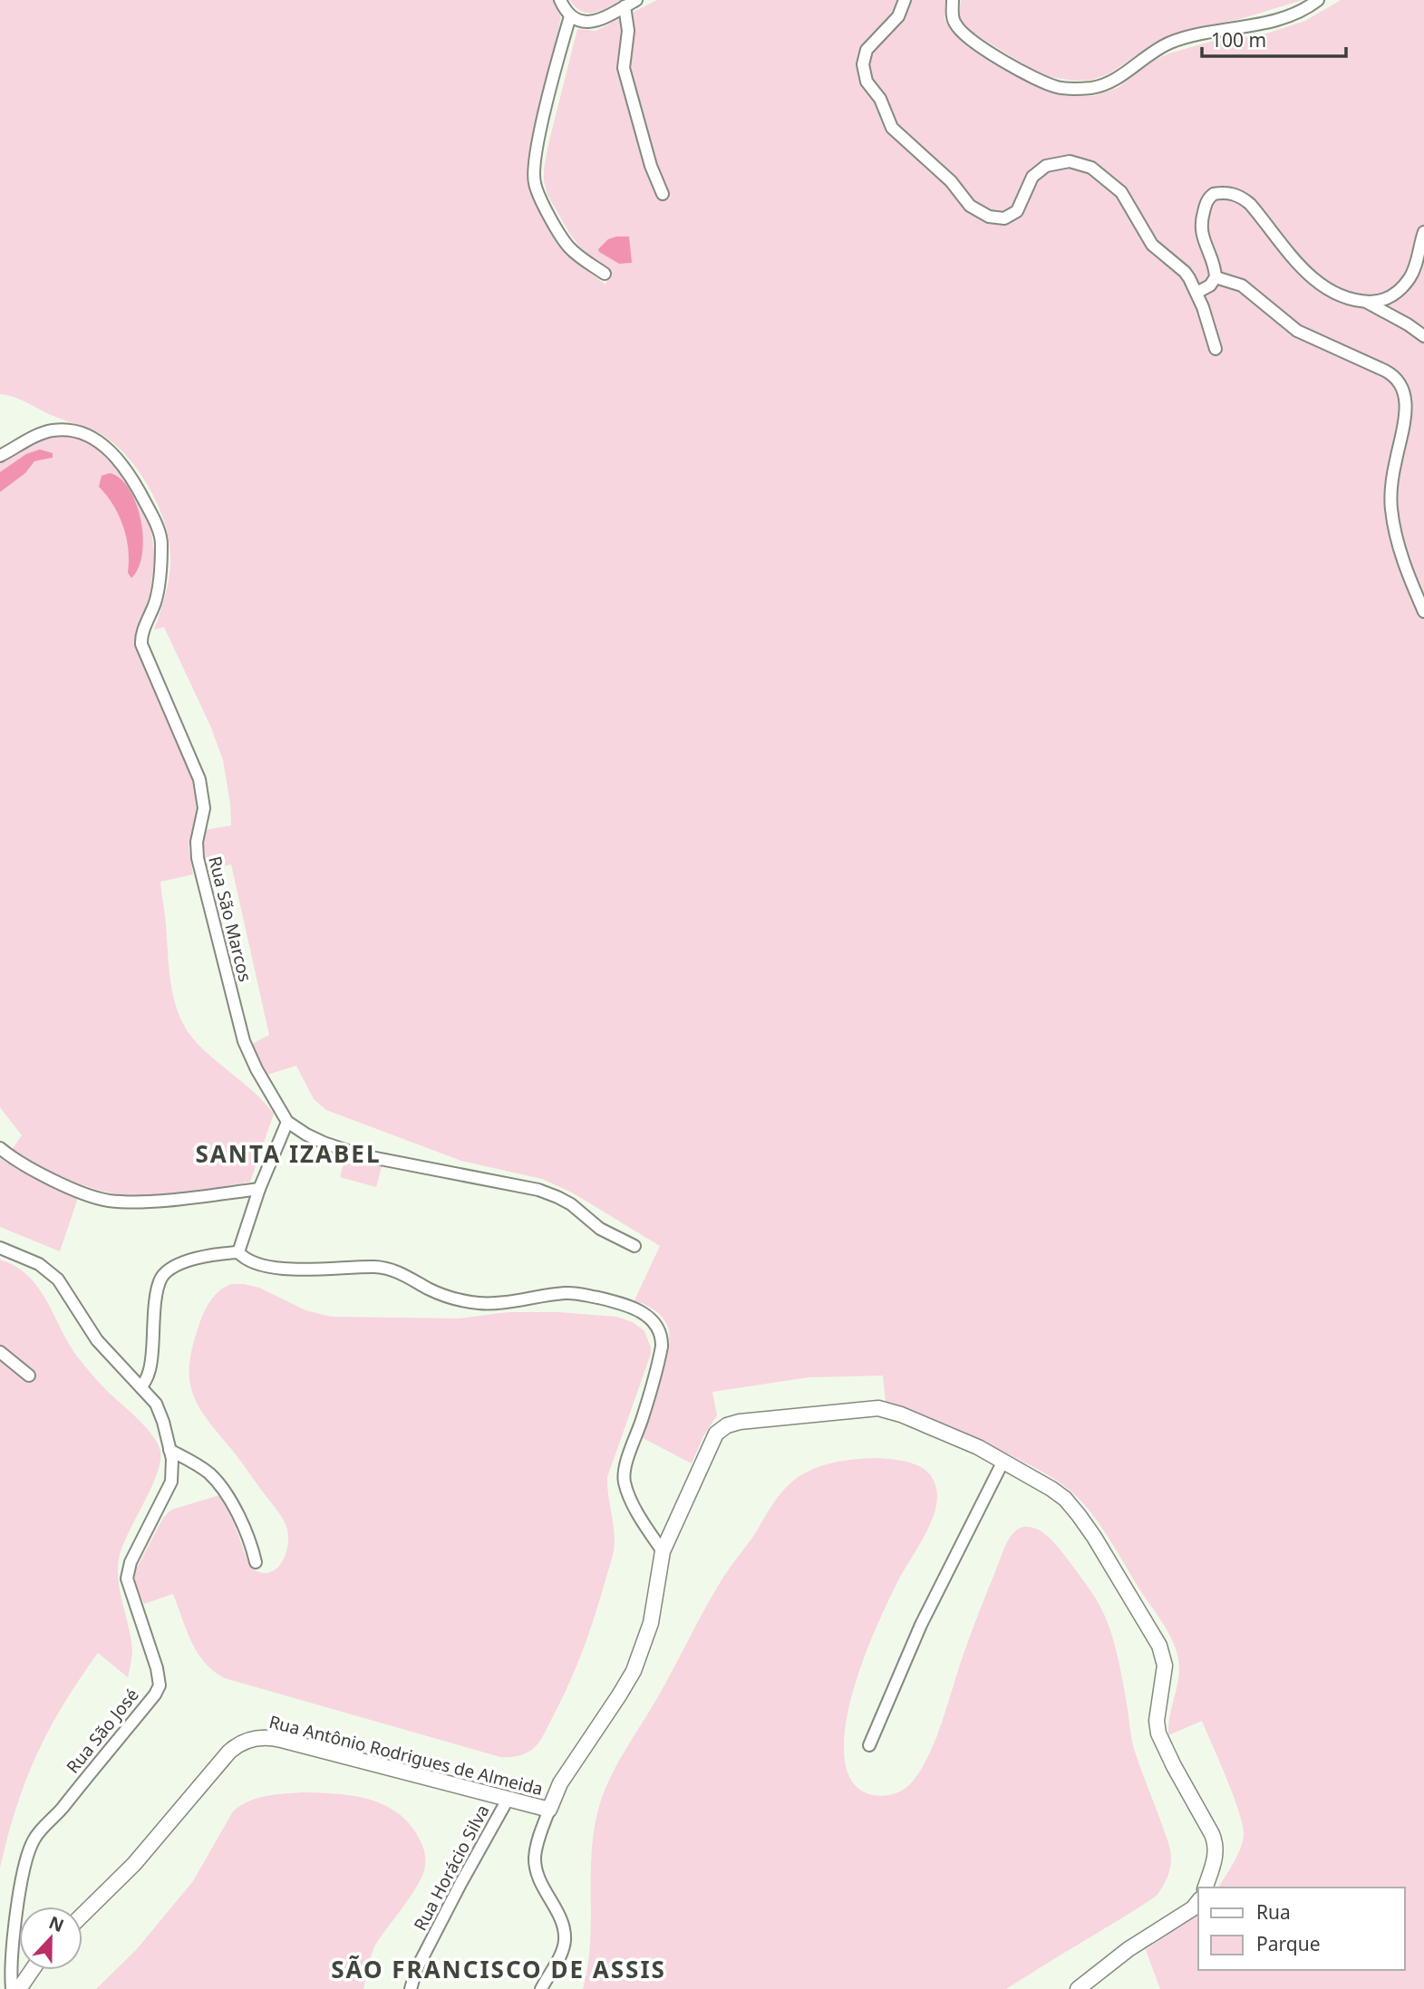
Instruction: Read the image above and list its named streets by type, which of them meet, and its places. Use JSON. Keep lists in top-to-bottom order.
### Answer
{
  "streets": {
    "street": [
      "Rua São Marcos",
      "Rua São José",
      "Rua Antônio Rodrigues de Almeida",
      "Rua Horácio Silva"
    ]
  },
  "crossings": [
    ["Rua Antônio Rodrigues de Almeida", "Rua Horácio Silva"]
  ],
  "districts": ["SANTA IZABEL", "SÃO FRANCISCO DE ASSIS"],
  "legend": ["Rua", "Parque"],
  "scale_bar": "100 m",
  "north": "top"
}
